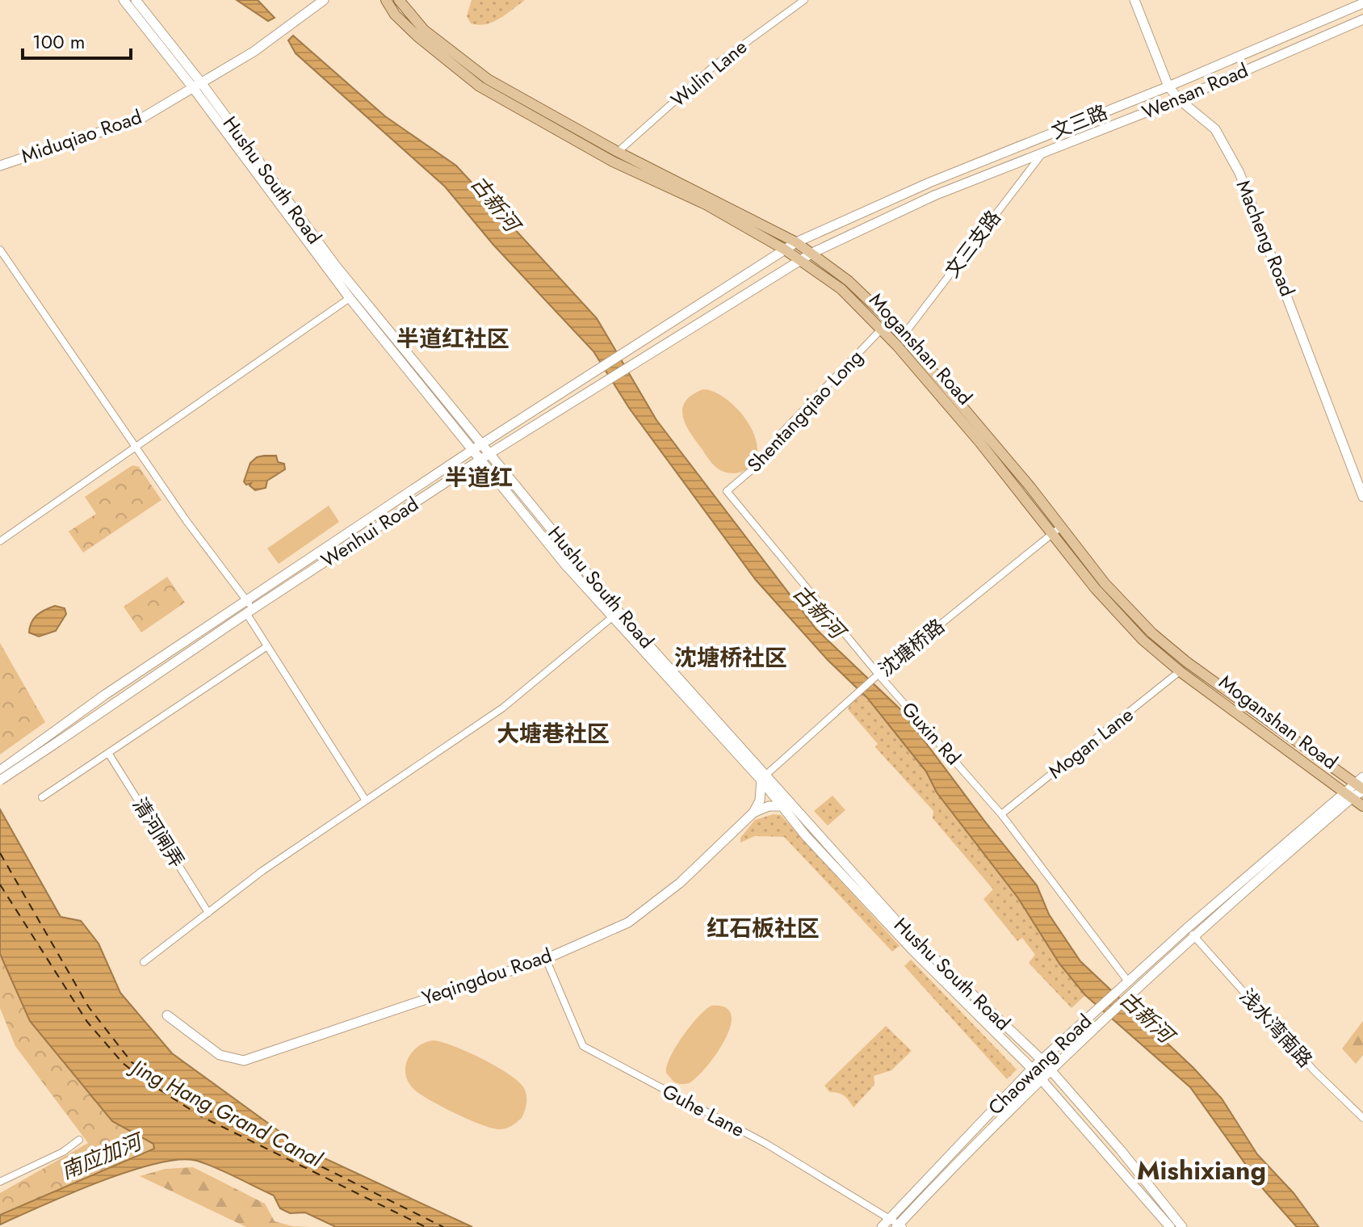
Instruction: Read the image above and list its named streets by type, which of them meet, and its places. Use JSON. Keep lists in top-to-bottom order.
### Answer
{
  "streets": {
    "main road": [
      "Wensan Road",
      "文三路",
      "Miduqiao Road",
      "Hushu South Road",
      "Macheng Road",
      "Moganshan Road",
      "Wenhui Road",
      "Yeqingdou Road",
      "Chaowang Road"
    ],
    "street": [
      "Wulin Lane",
      "文三支路",
      "Shentangqiao Long",
      "沈塘桥路",
      "Guxin Rd",
      "Mogan Lane",
      "清河闸弄",
      "浅水湾南路",
      "Guhe Lane"
    ]
  },
  "crossings": [
    ["Wulin Lane", "Moganshan Road"],
    ["Wensan Road", "Macheng Road"],
    ["Wensan Road", "文三支路"],
    ["Wensan Road", "Moganshan Road"],
    ["Wensan Road", "Wenhui Road"],
    ["文三路", "Macheng Road"],
    ["文三路", "Moganshan Road"],
    ["文三路", "Wenhui Road"],
    ["Miduqiao Road", "Hushu South Road"],
    ["Hushu South Road", "Wenhui Road"],
    ["Hushu South Road", "沈塘桥路"],
    ["Hushu South Road", "Chaowang Road"],
    ["文三支路", "Moganshan Road"],
    ["Moganshan Road", "Shentangqiao Long"],
    ["Moganshan Road", "Wenhui Road"],
    ["Moganshan Road", "沈塘桥路"],
    ["Moganshan Road", "Mogan Lane"],
    ["Moganshan Road", "Chaowang Road"],
    ["Shentangqiao Long", "Guxin Rd"],
    ["沈塘桥路", "Guxin Rd"],
    ["Guxin Rd", "Mogan Lane"],
    ["Guxin Rd", "Chaowang Road"],
    ["Yeqingdou Road", "Guhe Lane"],
    ["浅水湾南路", "Chaowang Road"],
    ["Chaowang Road", "Guhe Lane"]
  ],
  "districts": [
    "半道红社区",
    "半道红",
    "沈塘桥社区",
    "大塘巷社区",
    "红石板社区",
    "Mishixiang"
  ],
  "water": ["古新河", "Jing Hang Grand Canal", "南应加河"],
  "scale_bar": "100 m"
}
